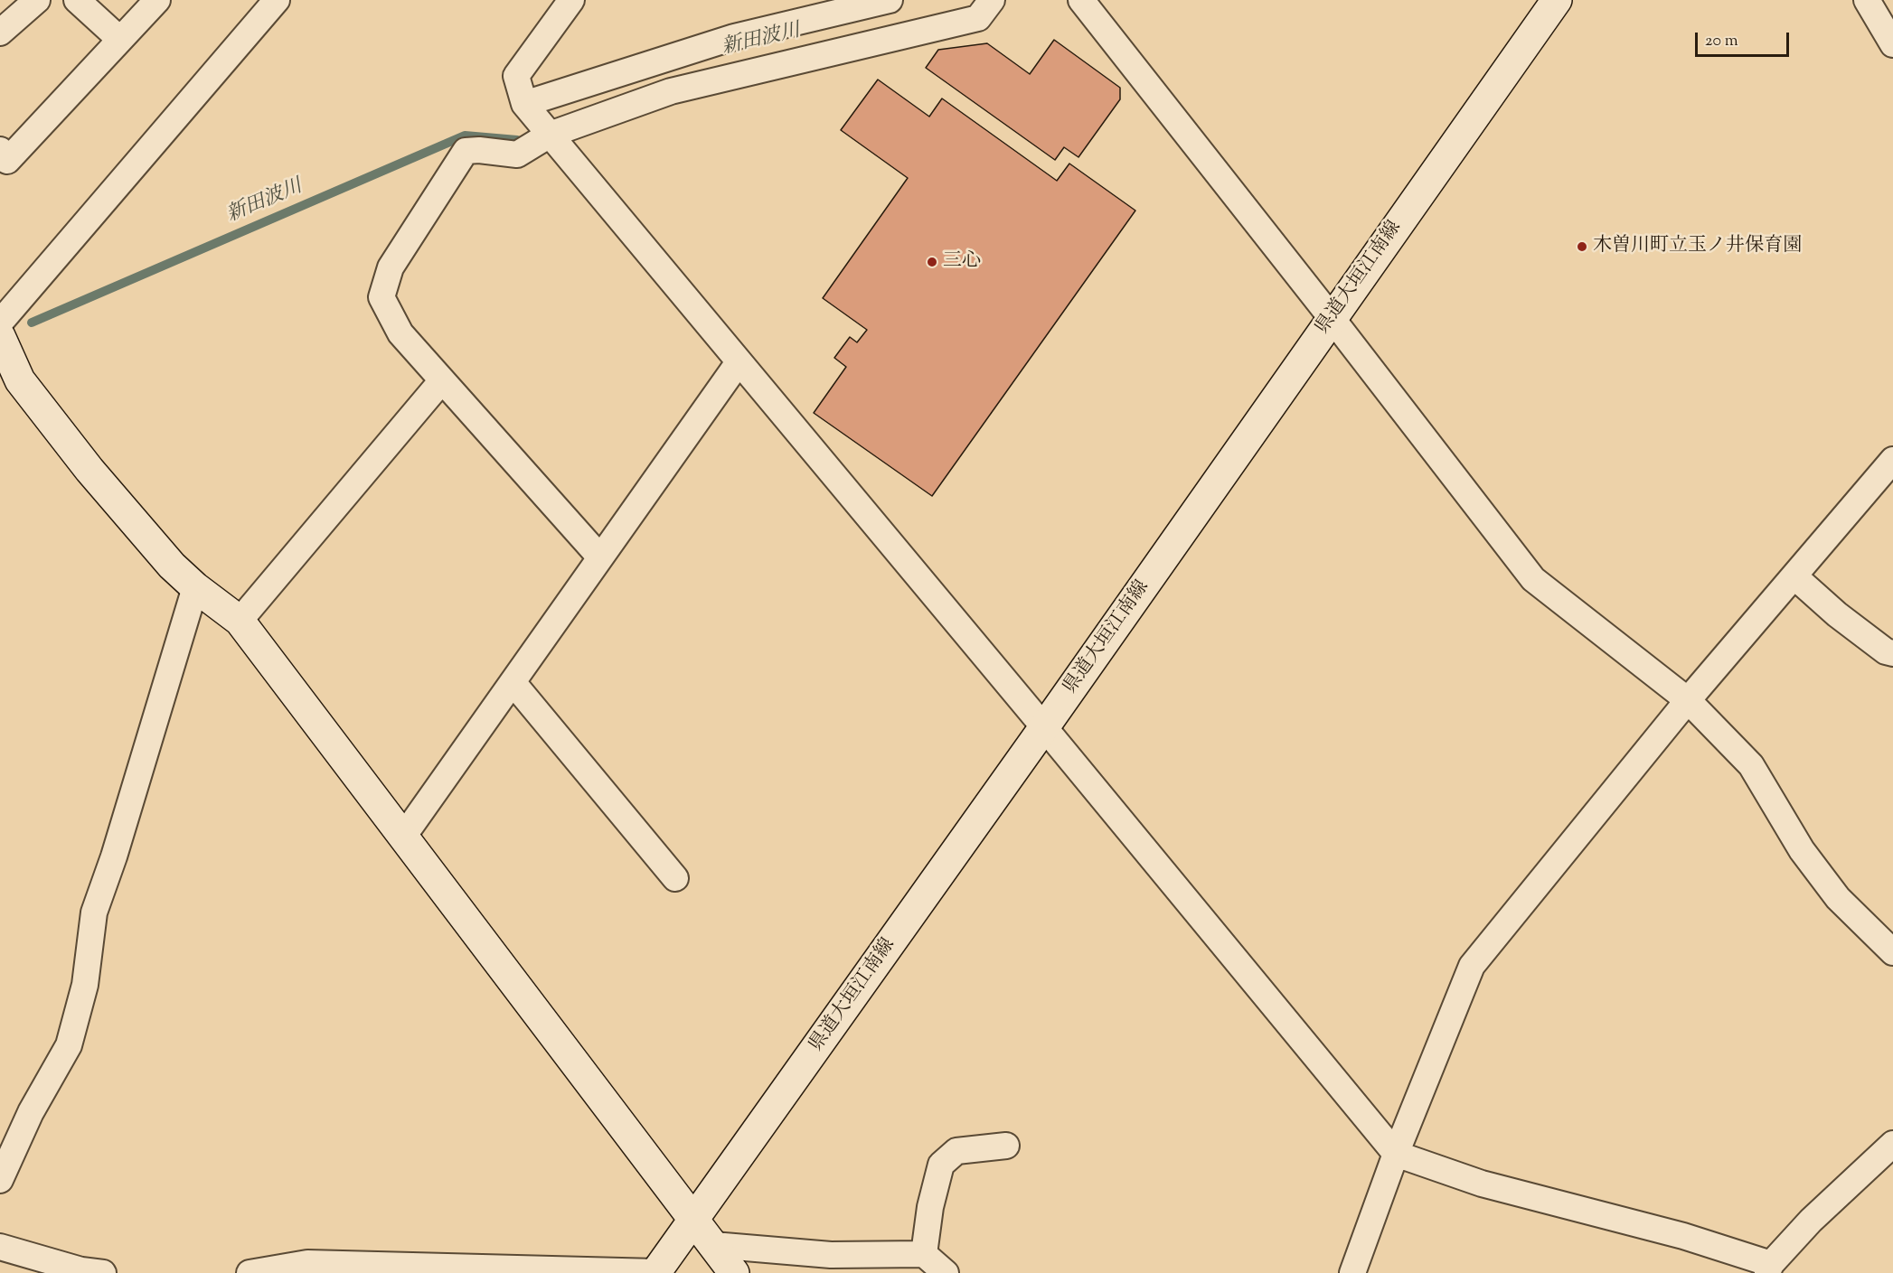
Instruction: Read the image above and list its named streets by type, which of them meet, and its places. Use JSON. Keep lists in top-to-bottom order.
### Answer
{
  "streets": {
    "main road": ["県道大垣江南線"]
  },
  "water": ["新田波川"],
  "places": ["木曽川町立玉ノ井保育園", "三心"],
  "scale_bar": "20 m"
}
